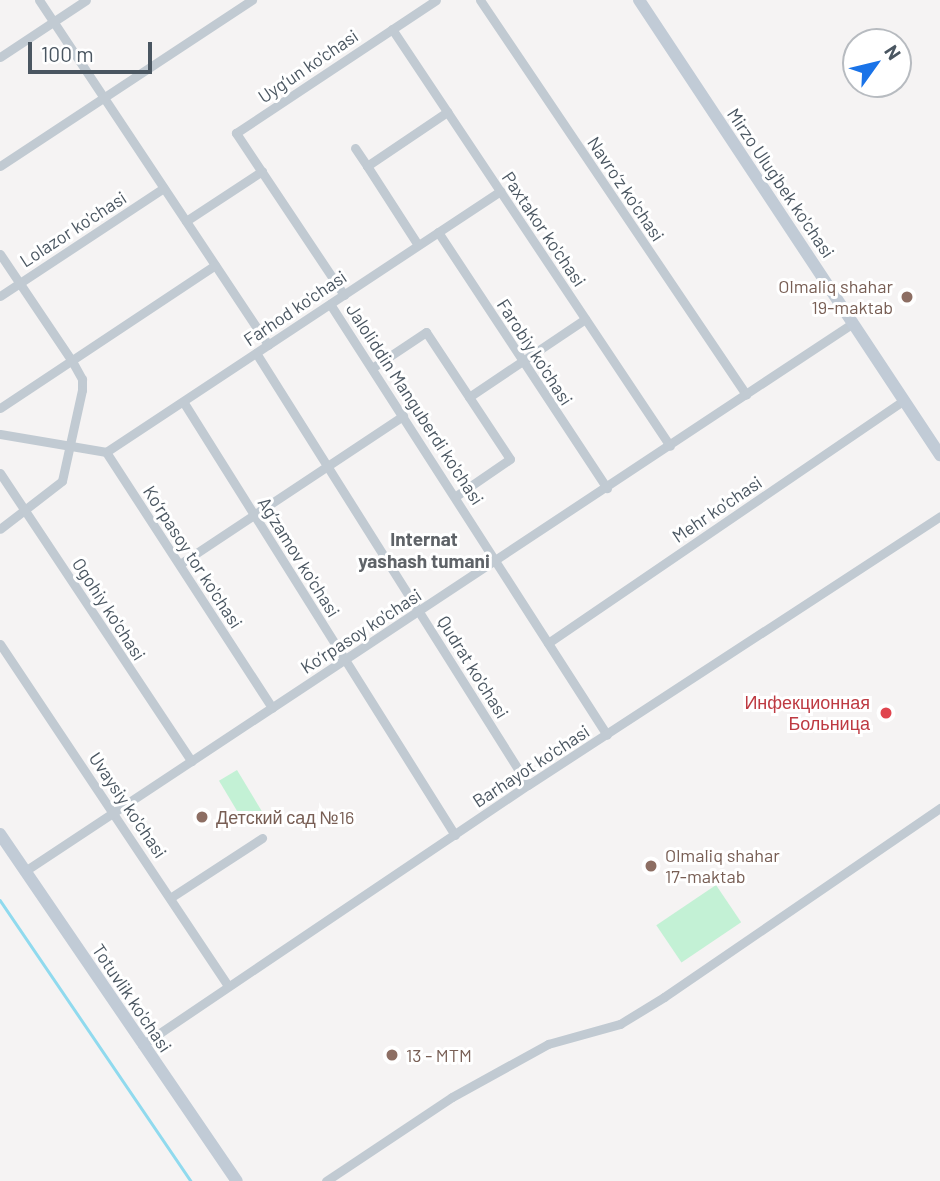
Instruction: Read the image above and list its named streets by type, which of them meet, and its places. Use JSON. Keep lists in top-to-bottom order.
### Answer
{
  "streets": {
    "main road": ["Mirzo Ulug'bek ko'chasi", "Totuvlik ko'chasi"],
    "street": [
      "Uyg‘un ko'chasi",
      "Navro‘z ko'chasi",
      "Lolazor ko'chasi",
      "Paxtakor ko'chasi",
      "Farhod ko'chasi",
      "Farobiy ko'chasi",
      "Jaloliddin Manguberdi ko'chasi",
      "Mehr ko'chasi",
      "Ko‘rpasoy tor ko'chasi",
      "Ag‘zamov ko'chasi",
      "Ogohiy ko'chasi",
      "Ko‘rpasoy ko'chasi",
      "Qudrat ko'chasi",
      "Barhayot ko'chasi",
      "Uvaysiy ko'chasi"
    ]
  },
  "crossings": [
    ["Uyg‘un ko'chasi", "Paxtakor ko'chasi"],
    ["Uyg‘un ko'chasi", "Farhod ko'chasi"],
    ["Mirzo Ulug'bek ko'chasi", "Mehr ko'chasi"],
    ["Mirzo Ulug'bek ko'chasi", "Ko‘rpasoy ko'chasi"],
    ["Navro‘z ko'chasi", "Ko‘rpasoy ko'chasi"],
    ["Paxtakor ko'chasi", "Farhod ko'chasi"],
    ["Paxtakor ko'chasi", "Ko‘rpasoy ko'chasi"],
    ["Farhod ko'chasi", "Farobiy ko'chasi"],
    ["Farhod ko'chasi", "Jaloliddin Manguberdi ko'chasi"],
    ["Farhod ko'chasi", "Ko‘rpasoy tor ko'chasi"],
    ["Farhod ko'chasi", "Ag‘zamov ko'chasi"],
    ["Farhod ko'chasi", "Qudrat ko'chasi"],
    ["Farobiy ko'chasi", "Ko‘rpasoy ko'chasi"],
    ["Jaloliddin Manguberdi ko'chasi", "Mehr ko'chasi"],
    ["Jaloliddin Manguberdi ko'chasi", "Ko‘rpasoy ko'chasi"],
    ["Jaloliddin Manguberdi ko'chasi", "Barhayot ko'chasi"],
    ["Ko‘rpasoy tor ko'chasi", "Ko‘rpasoy ko'chasi"],
    ["Ag‘zamov ko'chasi", "Ko‘rpasoy ko'chasi"],
    ["Ag‘zamov ko'chasi", "Barhayot ko'chasi"],
    ["Ogohiy ko'chasi", "Ko‘rpasoy ko'chasi"],
    ["Ko‘rpasoy ko'chasi", "Qudrat ko'chasi"],
    ["Ko‘rpasoy ko'chasi", "Uvaysiy ko'chasi"],
    ["Ko‘rpasoy ko'chasi", "Totuvlik ko'chasi"],
    ["Qudrat ko'chasi", "Barhayot ko'chasi"],
    ["Barhayot ko'chasi", "Uvaysiy ko'chasi"],
    ["Barhayot ko'chasi", "Totuvlik ko'chasi"]
  ],
  "districts": ["Internat yashash tumani"],
  "places": [
    "Olmaliq shahar 19-maktab",
    "Инфекционная Больница",
    "Детский сад №16",
    "Olmaliq shahar 17-maktab",
    "13 - MTM"
  ],
  "scale_bar": "100 m",
  "north": "top right"
}
